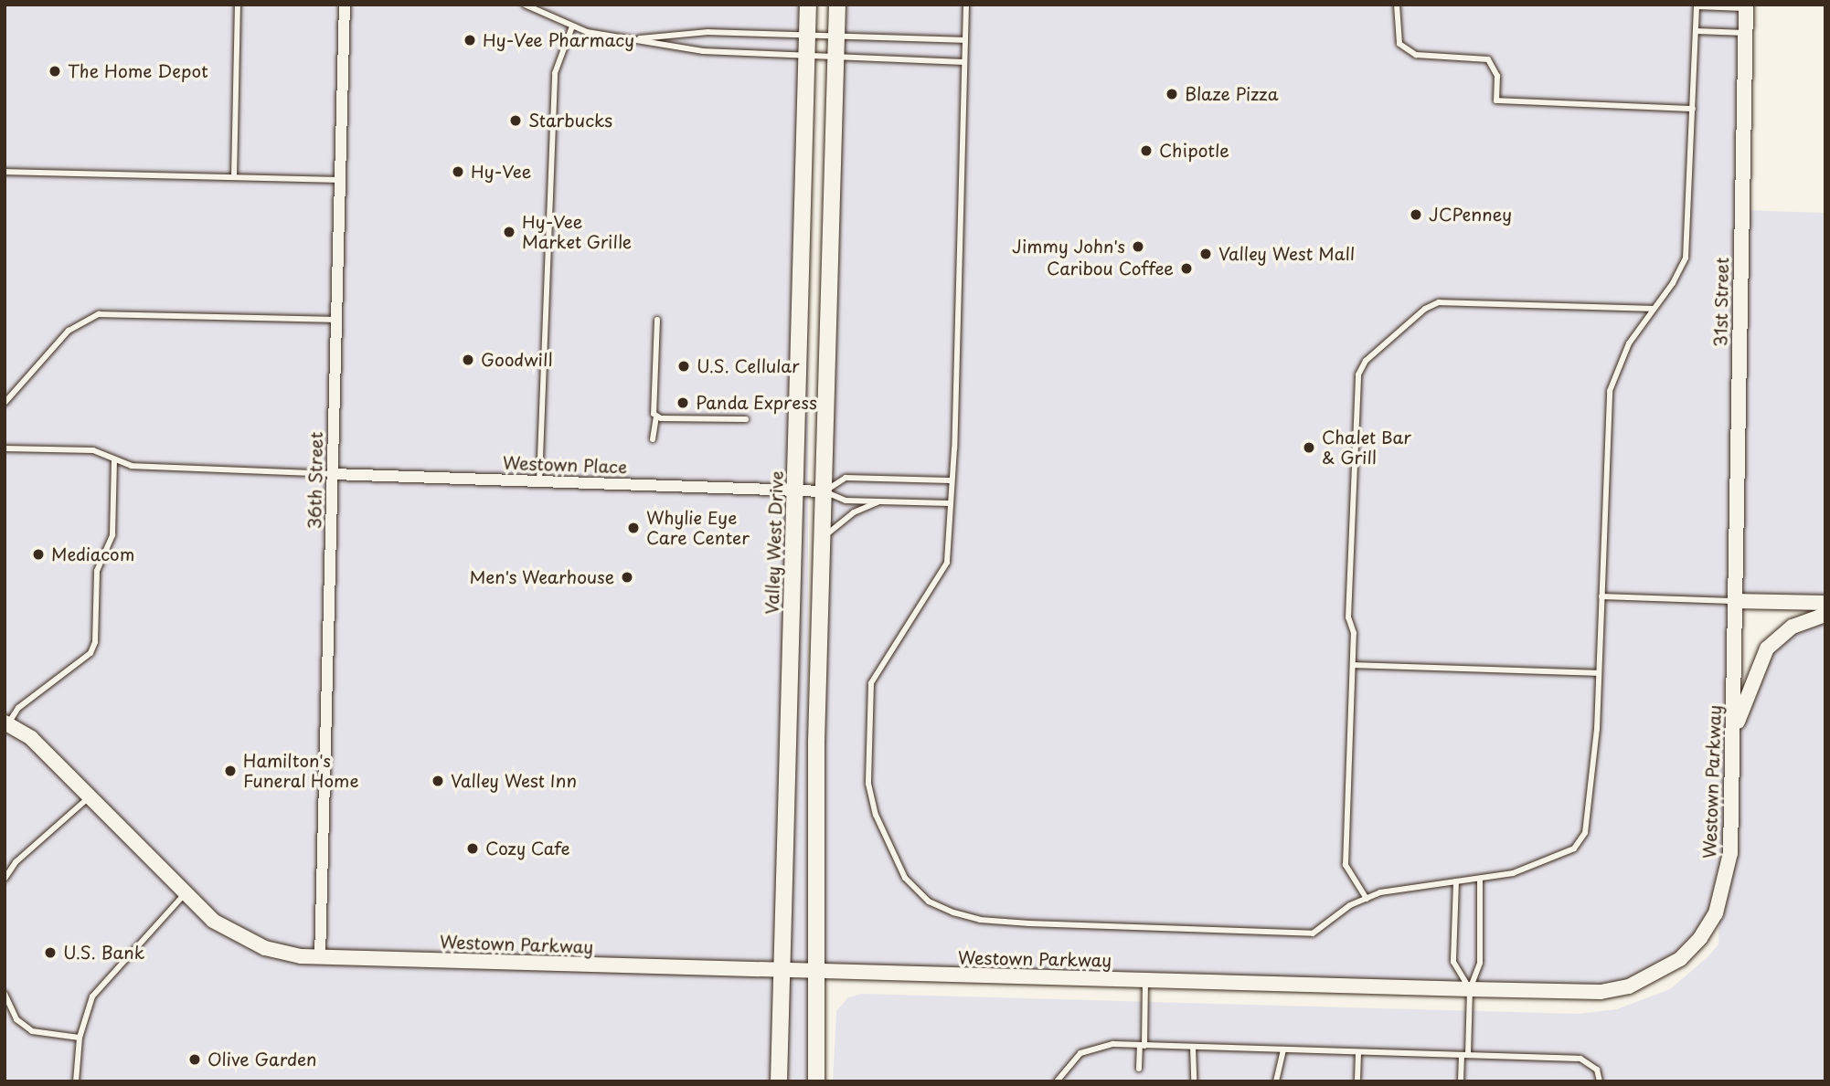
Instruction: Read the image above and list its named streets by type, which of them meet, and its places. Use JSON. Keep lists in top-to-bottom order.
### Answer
{
  "streets": {
    "main road": ["Valley West Drive"],
    "street": [
      "31st Street",
      "Westown Place",
      "36th Street",
      "Westown Parkway"
    ]
  },
  "crossings": [
    ["31st Street", "Westown Parkway"],
    ["Westown Place", "36th Street"],
    ["Westown Place", "Valley West Drive"],
    ["36th Street", "Westown Parkway"],
    ["Valley West Drive", "Westown Parkway"]
  ],
  "places": [
    "Hy-Vee Pharmacy",
    "The Home Depot",
    "Blaze Pizza",
    "Starbucks",
    "Chipotle",
    "Hy-Vee",
    "JCPenney",
    "Hy-Vee Market Grille",
    "Jimmy John's",
    "Valley West Mall",
    "Caribou Coffee",
    "Goodwill",
    "U.S. Cellular",
    "Panda Express",
    "Chalet Bar & Grill",
    "Whylie Eye Care Center",
    "Mediacom",
    "Men's Wearhouse",
    "Hamilton's Funeral Home",
    "Valley West Inn",
    "Cozy Cafe",
    "U.S. Bank",
    "Olive Garden"
  ]
}
